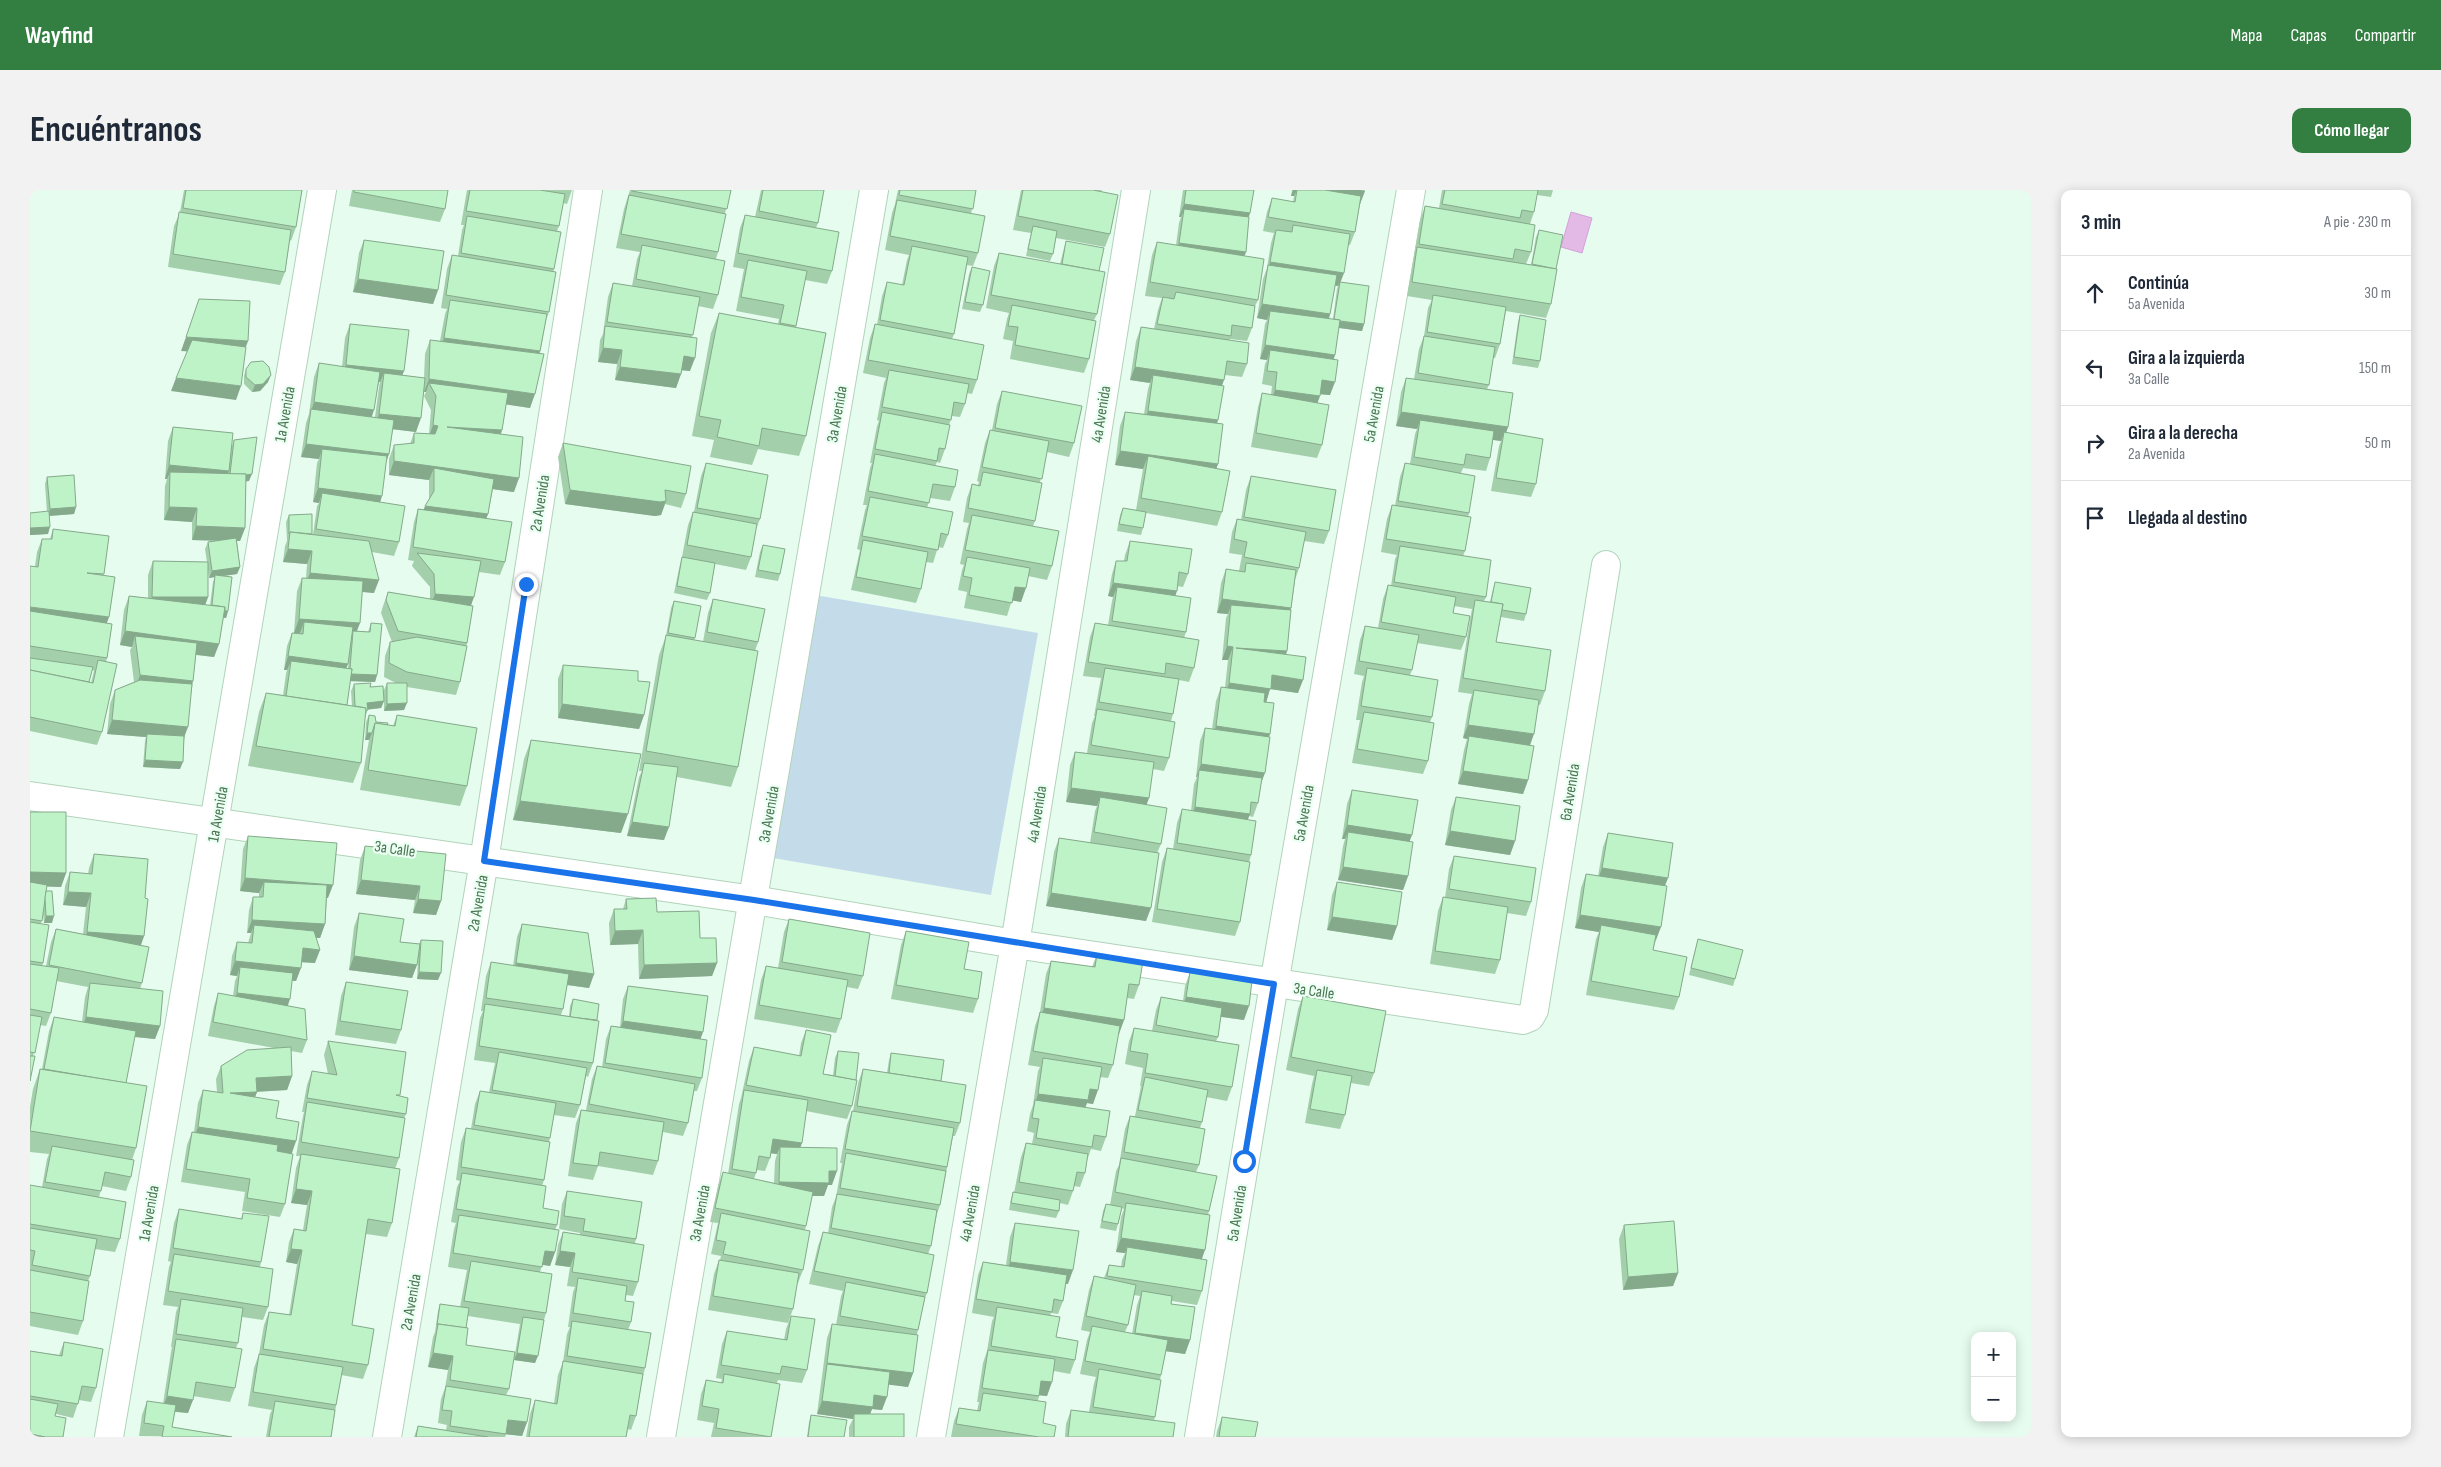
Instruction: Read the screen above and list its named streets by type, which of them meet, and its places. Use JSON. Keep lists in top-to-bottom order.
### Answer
{
  "streets": {
    "street": [
      "1a Avenida",
      "3a Avenida",
      "4a Avenida",
      "5a Avenida",
      "2a Avenida",
      "6a Avenida",
      "3a Calle"
    ]
  },
  "crossings": [
    ["1a Avenida", "3a Calle"],
    ["3a Avenida", "3a Calle"],
    ["4a Avenida", "3a Calle"],
    ["5a Avenida", "3a Calle"],
    ["2a Avenida", "3a Calle"],
    ["6a Avenida", "3a Calle"]
  ],
  "page": {
    "header": "Wayfind",
    "nav": ["Mapa", "Capas", "Compartir"],
    "buttons": "Cómo llegar",
    "title": "Encuéntranos",
    "heading": ["3 min", "A pie · 230 m"],
    "list": [
      ["Continúa", "5a Avenida", "30 m"],
      ["Gira a la izquierda", "3a Calle", "150 m"],
      ["Gira a la derecha", "2a Avenida", "50 m"],
      "Llegada al destino"
    ],
    "map_buttons": ["+", "−"]
  }
}
